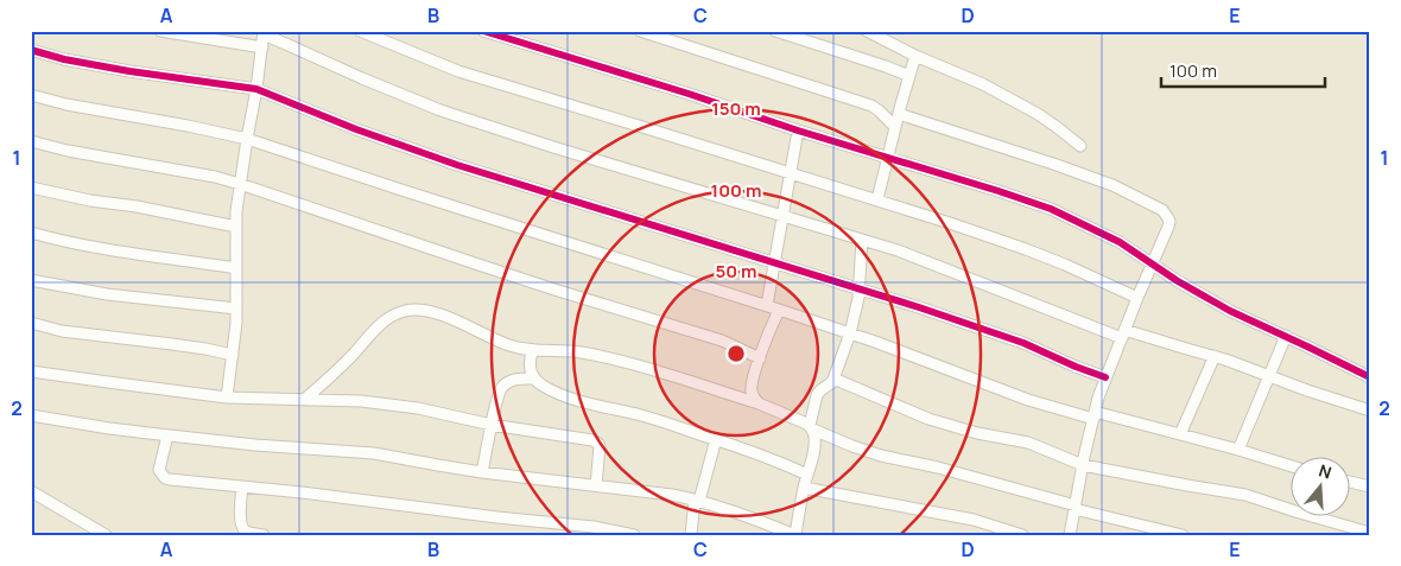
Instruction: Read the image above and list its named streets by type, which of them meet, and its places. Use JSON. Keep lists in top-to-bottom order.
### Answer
{
  "scale_bar": "100 m",
  "north": "top",
  "grid": {
    "columns": [
      "A",
      "B",
      "C",
      "D",
      "E"
    ],
    "rows": ["1", "2"]
  },
  "rings": ["150 m", "100 m", "50 m"]
}
